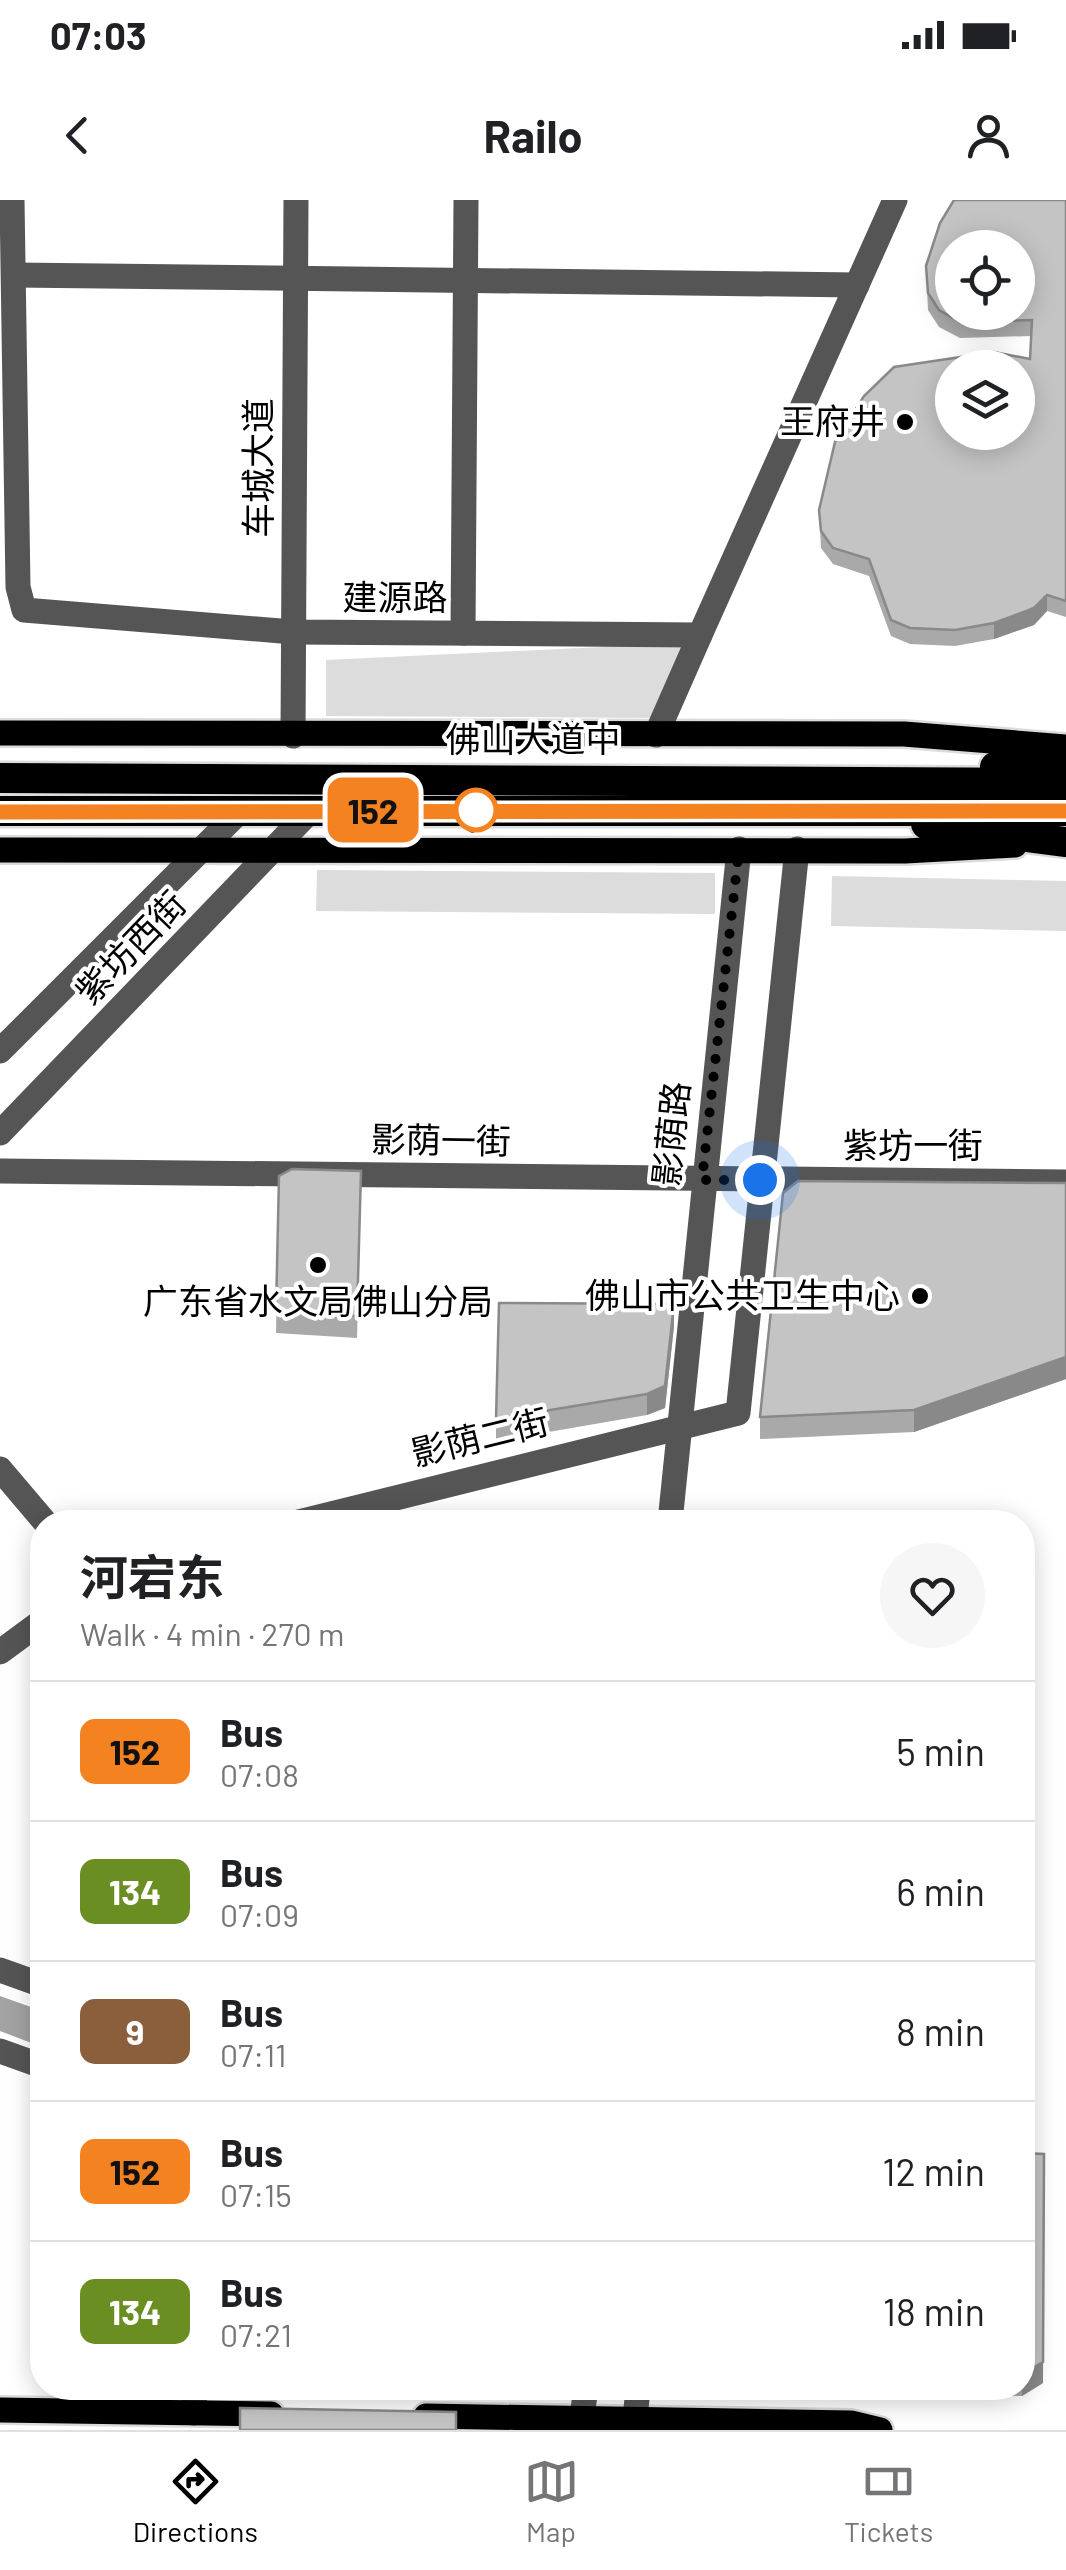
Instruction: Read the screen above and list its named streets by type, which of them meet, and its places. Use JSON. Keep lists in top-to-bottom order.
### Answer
{
  "streets": {
    "highway": ["佛山大道中"],
    "street": [
      "车城大道",
      "建源路",
      "紫坊西街",
      "影荫路",
      "影荫一街",
      "紫坊一街",
      "影荫二街"
    ]
  },
  "crossings": [
    ["车城大道", "建源路"],
    ["佛山大道中", "紫坊西街"],
    ["影荫路", "影荫一街"],
    ["影荫路", "影荫二街"],
    ["影荫一街", "紫坊一街"]
  ],
  "places": ["王府井", "广东省水文局佛山分局", "佛山市公共卫生中心"],
  "lines": ["bus line 152"],
  "page": {
    "status": "07:03",
    "header": "Railo",
    "on_map": "152",
    "heading": ["河宕东", "Walk · 4 min · 270 m"],
    "list": [
      {
        "mark": "152",
        "name": "Bus",
        "note": "07:08",
        "value": "5 min"
      },
      {
        "mark": "134",
        "name": "Bus",
        "note": "07:09",
        "value": "6 min"
      },
      {
        "mark": "9",
        "name": "Bus",
        "note": "07:11",
        "value": "8 min"
      },
      {
        "mark": "152",
        "name": "Bus",
        "note": "07:15",
        "value": "12 min"
      },
      {
        "mark": "134",
        "name": "Bus",
        "note": "07:21",
        "value": "18 min"
      }
    ],
    "tabs": ["Directions", "Map", "Tickets"]
  }
}
